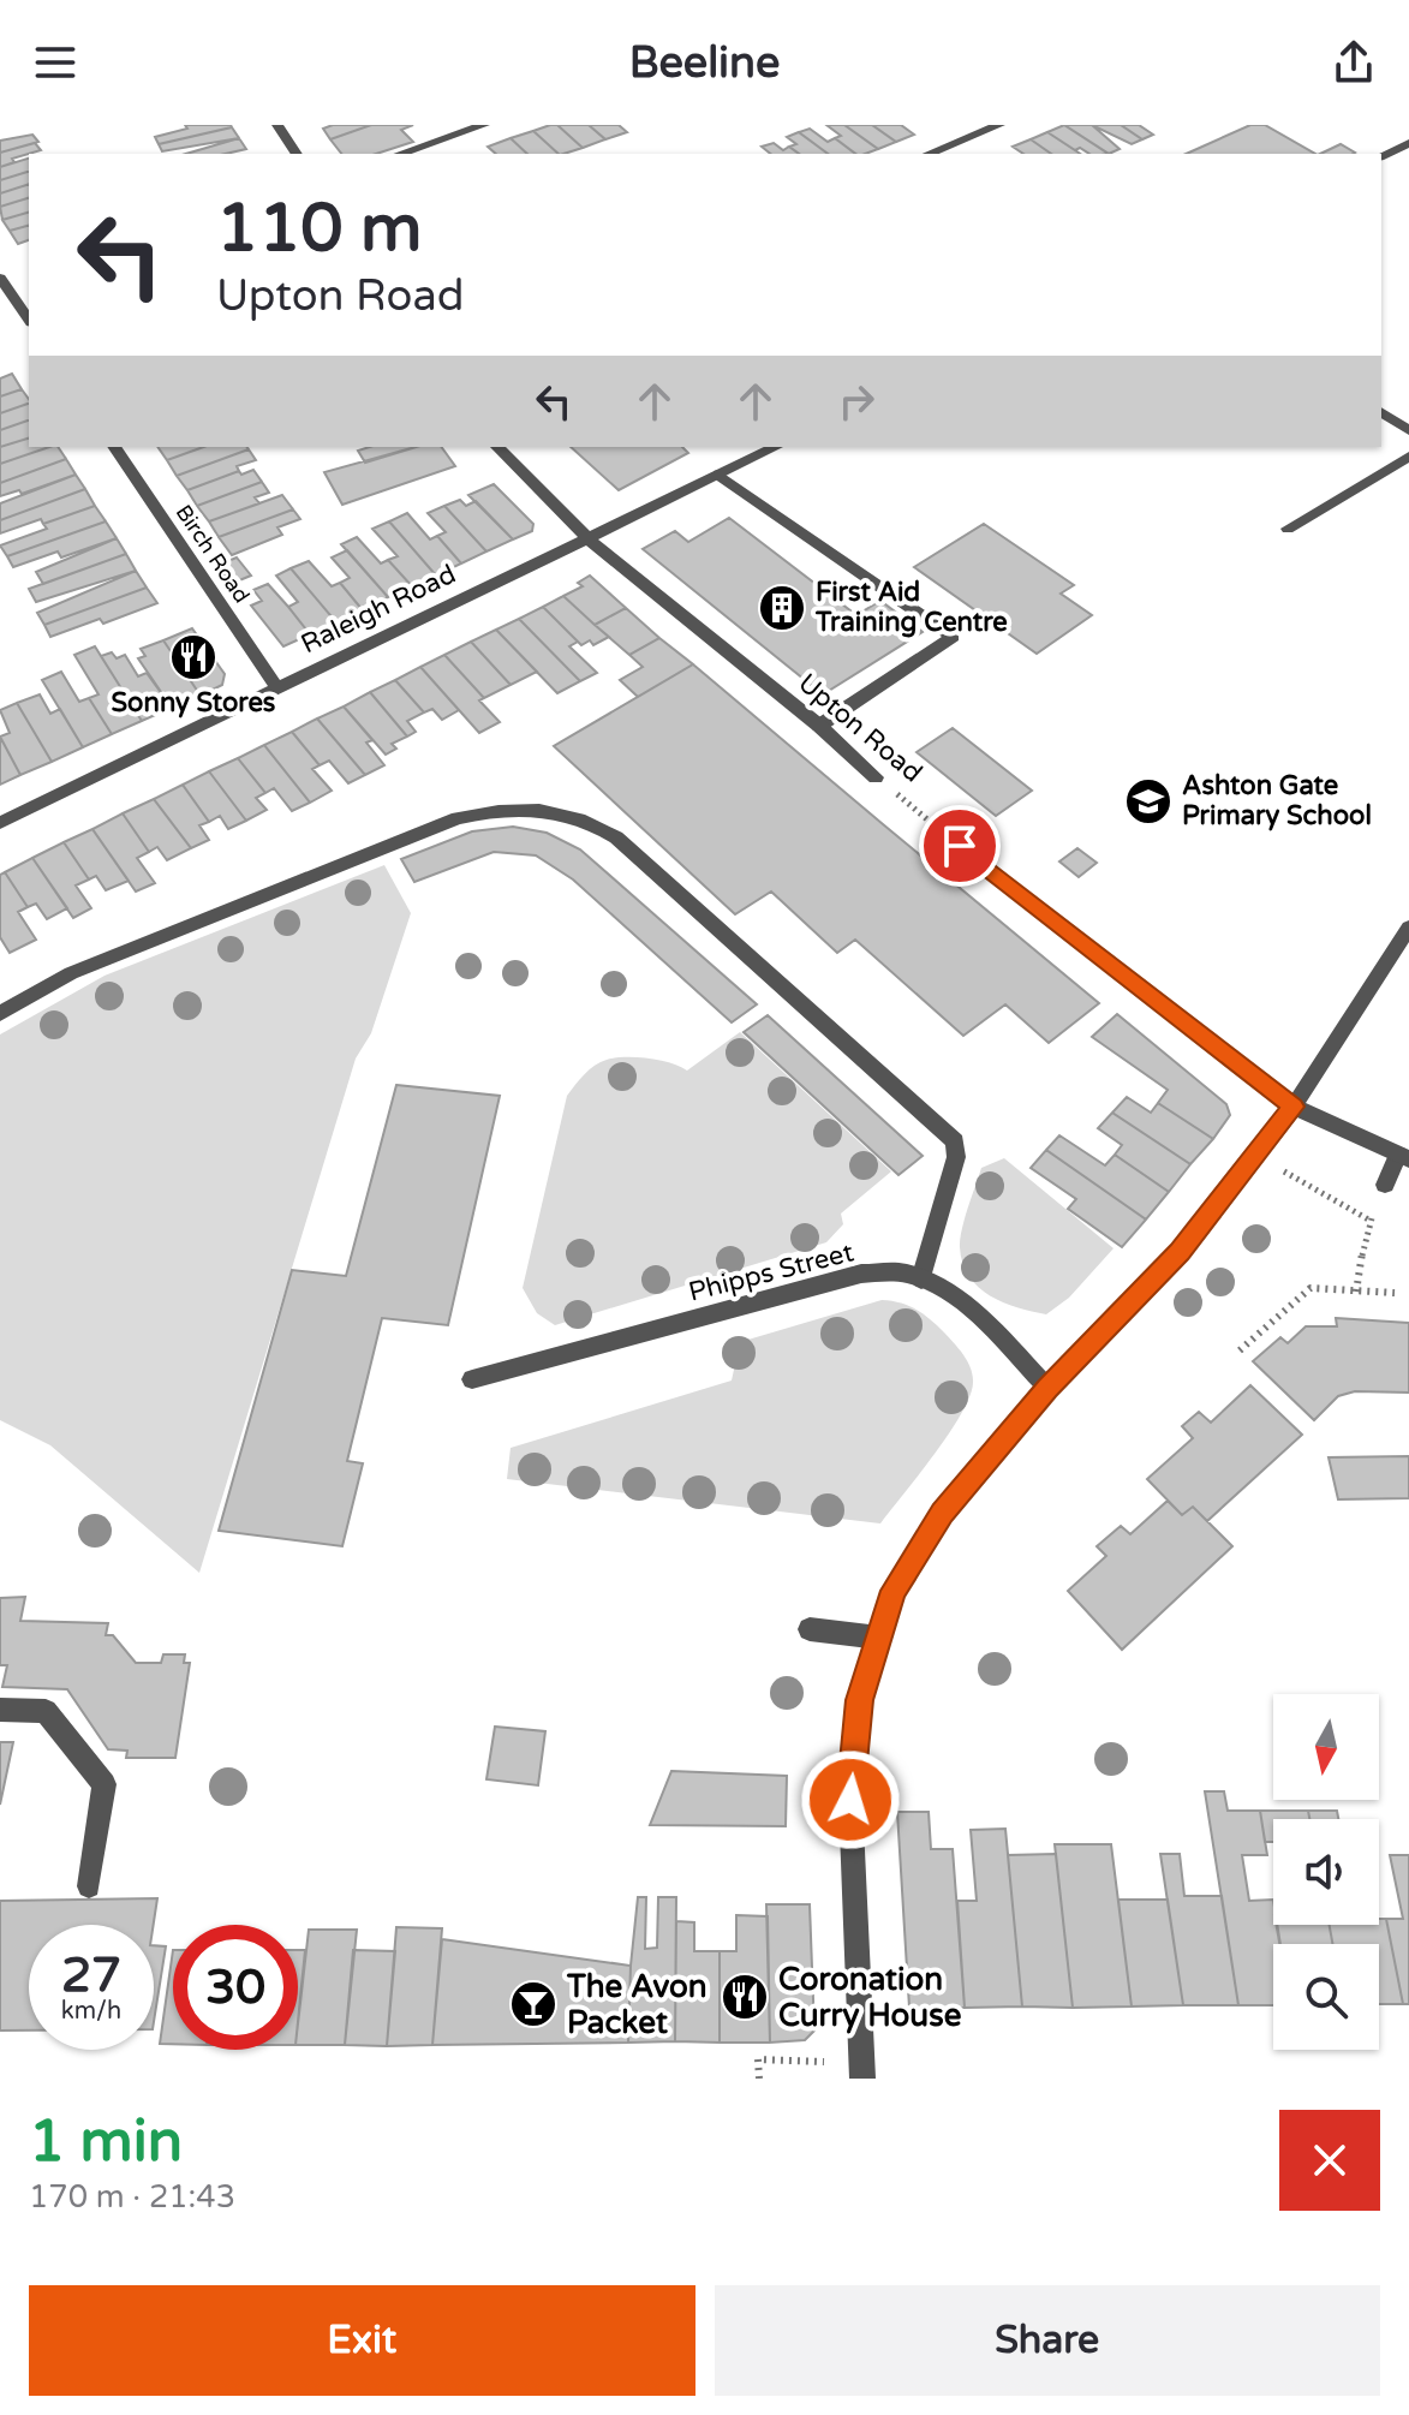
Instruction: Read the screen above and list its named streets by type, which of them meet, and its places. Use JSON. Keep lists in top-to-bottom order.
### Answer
{
  "streets": {
    "street": [
      "Birch Road",
      "Raleigh Road",
      "Upton Road",
      "Phipps Street"
    ]
  },
  "crossings": [
    ["Birch Road", "Raleigh Road"],
    ["Raleigh Road", "Upton Road"]
  ],
  "places": {
    "building": ["First Aid Training Centre"],
    "restaurant": ["Sonny Stores", "Coronation Curry House"],
    "school or university": ["Ashton Gate Primary School"],
    "bar": ["The Avon Packet"]
  },
  "north": "bottom",
  "page": {
    "header": "Beeline",
    "turn": ["110 m", "Upton Road"],
    "speed": "27 km/h",
    "limit": "30",
    "heading": ["1 min", "170 m · 21:43"],
    "buttons": ["Exit", "Share"]
  }
}
